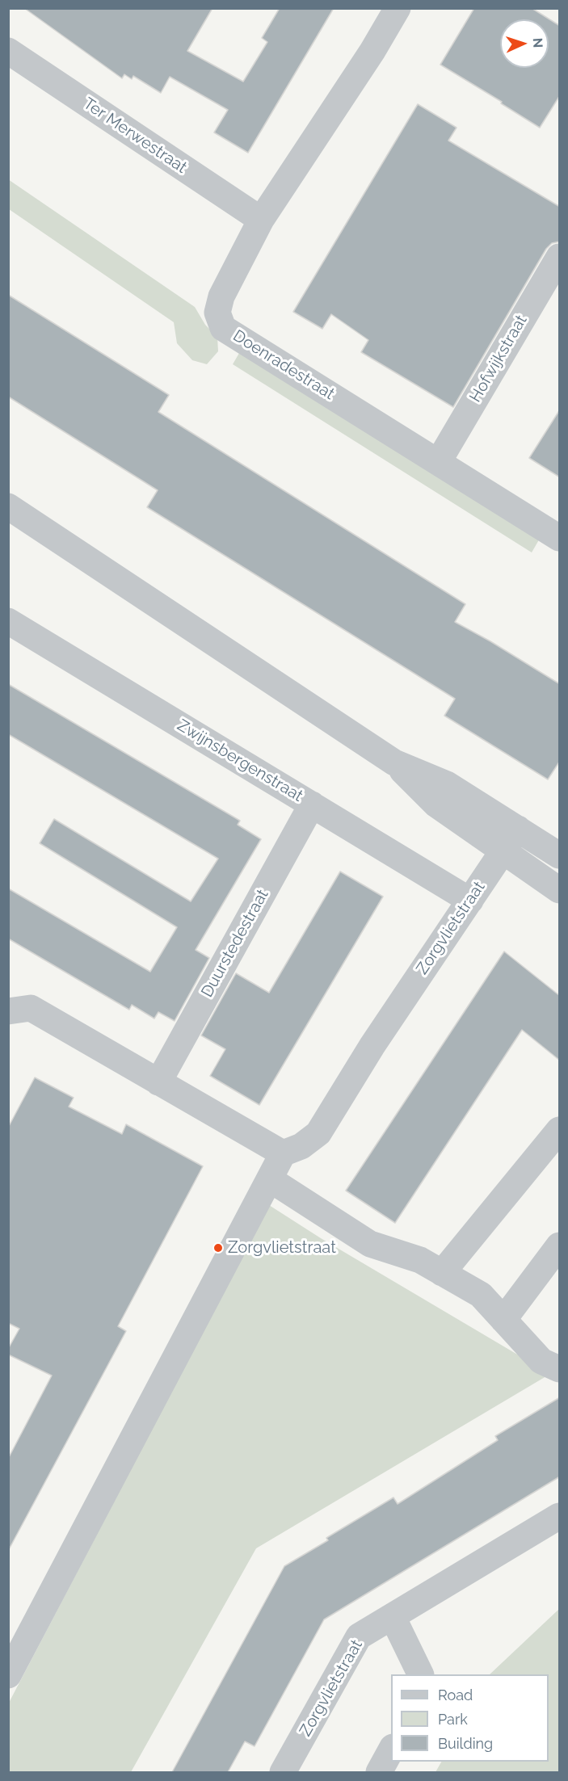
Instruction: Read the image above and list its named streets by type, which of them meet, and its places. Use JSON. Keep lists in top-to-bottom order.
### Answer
{
  "streets": {
    "street": [
      "Ter Merwestraat",
      "Hofwijkstraat",
      "Doenradestraat",
      "Zwijnsbergenstraat",
      "Zorgvlietstraat",
      "Duurstedestraat"
    ]
  },
  "crossings": [
    ["Ter Merwestraat", "Doenradestraat"],
    ["Hofwijkstraat", "Doenradestraat"],
    ["Zwijnsbergenstraat", "Zorgvlietstraat"],
    ["Zwijnsbergenstraat", "Duurstedestraat"]
  ],
  "places": ["Zorgvlietstraat"],
  "legend": ["Road", "Park", "Building"],
  "north": "right"
}
